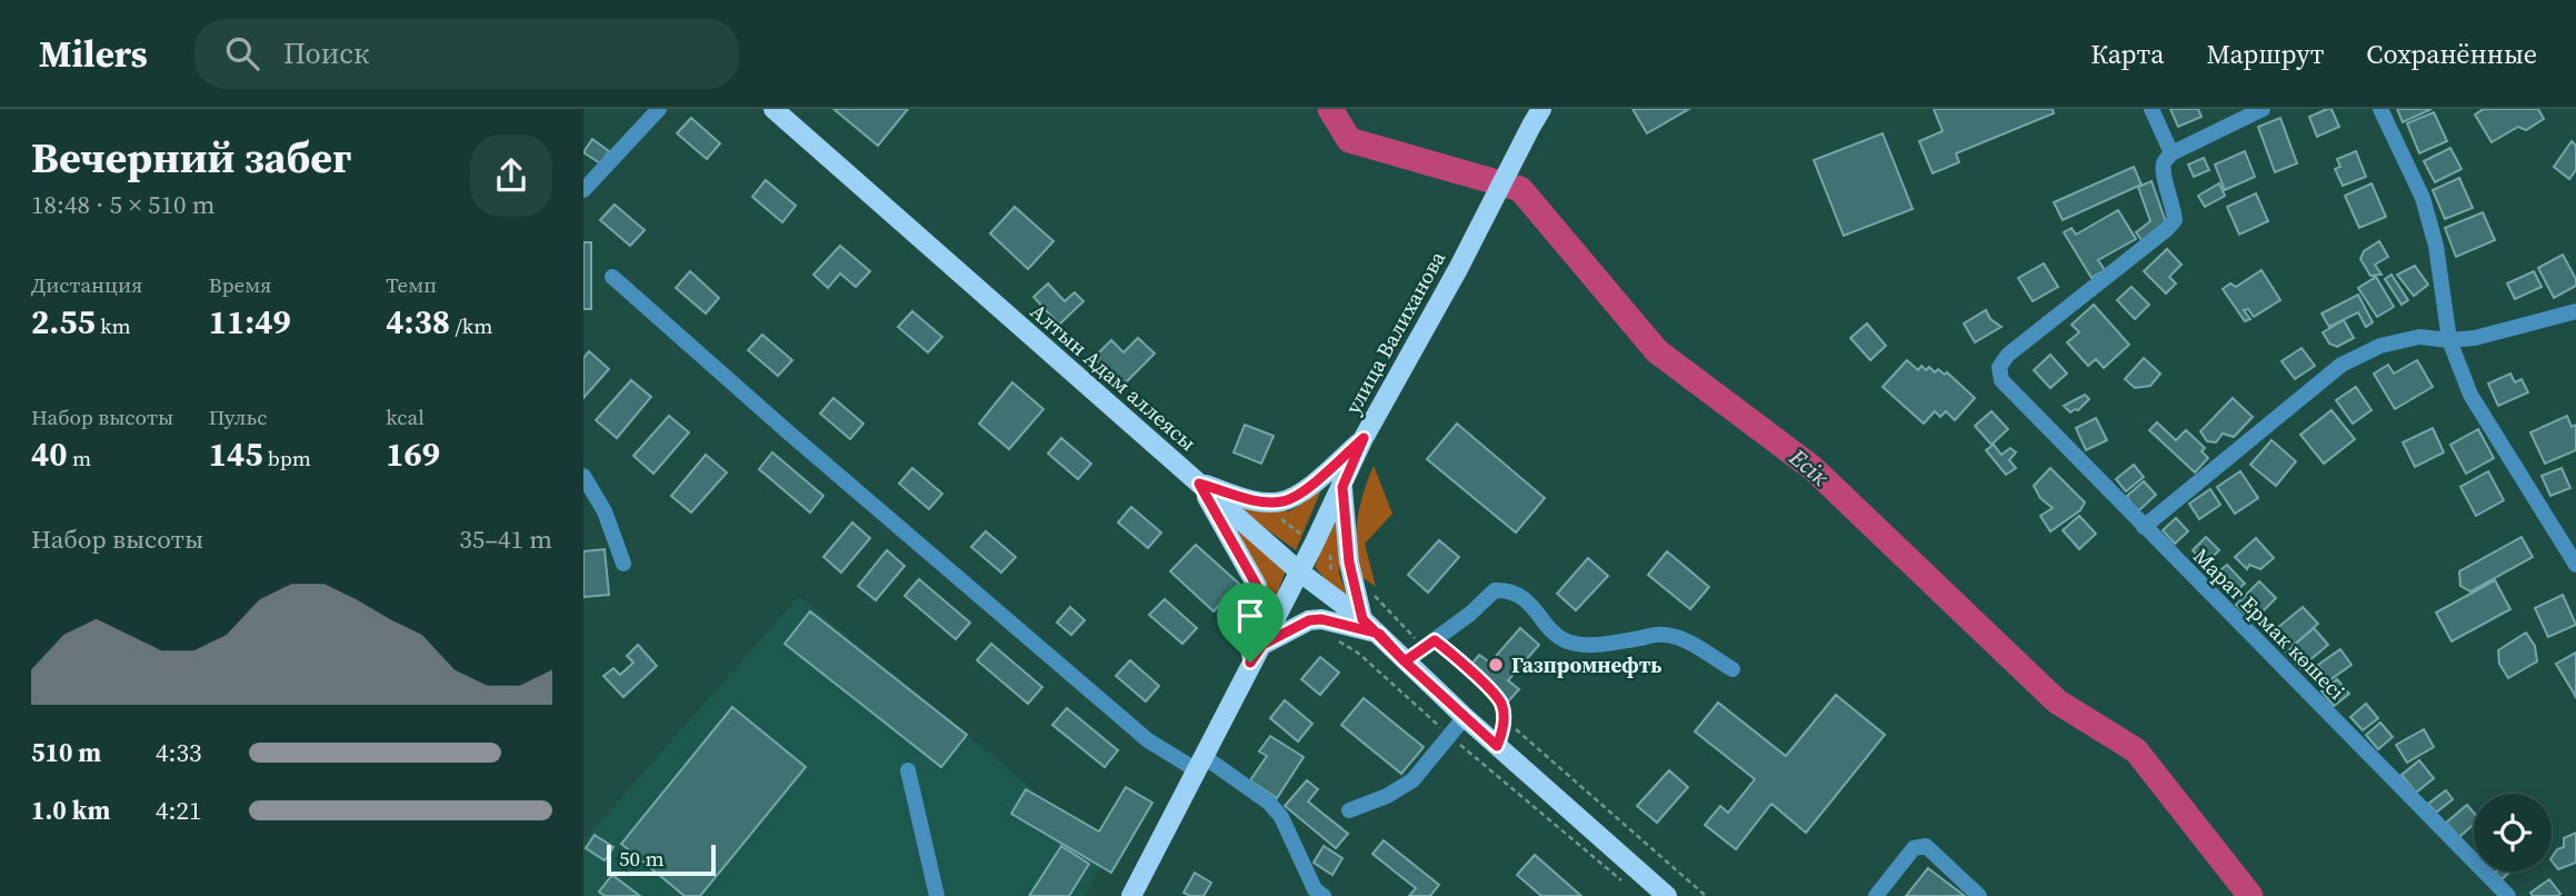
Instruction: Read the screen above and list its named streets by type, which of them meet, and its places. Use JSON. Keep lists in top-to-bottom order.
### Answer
{
  "streets": {
    "main road": ["улица Валиханова", "Алтын Адам аллеясы"],
    "street": ["Марат Ермак көшесі"]
  },
  "crossings": [
    ["улица Валиханова", "Алтын Адам аллеясы"]
  ],
  "water": ["Есік"],
  "places": ["Газпромнефть"],
  "scale_bar": "50 m",
  "page": {
    "header": "Milers",
    "search": "Поиск",
    "nav": ["Карта", "Маршрут", "Сохранённые"],
    "heading": ["Вечерний забег", "18:48 · 5 × 510 m"],
    "stats": [
      ["Дистанция", "2.55 km"],
      ["Время", "11:49"],
      ["Темп", "4:38 /km"],
      ["Набор высоты", "40 m"],
      ["Пульс", "145 bpm"],
      ["kcal", "169"]
    ],
    "chart": ["Набор высоты", "35–41 m"],
    "list": [
      {
        "name": "510 m",
        "note": "4:33"
      },
      {
        "name": "1.0 km",
        "note": "4:21"
      }
    ],
    "scale": "50 m"
  }
}
